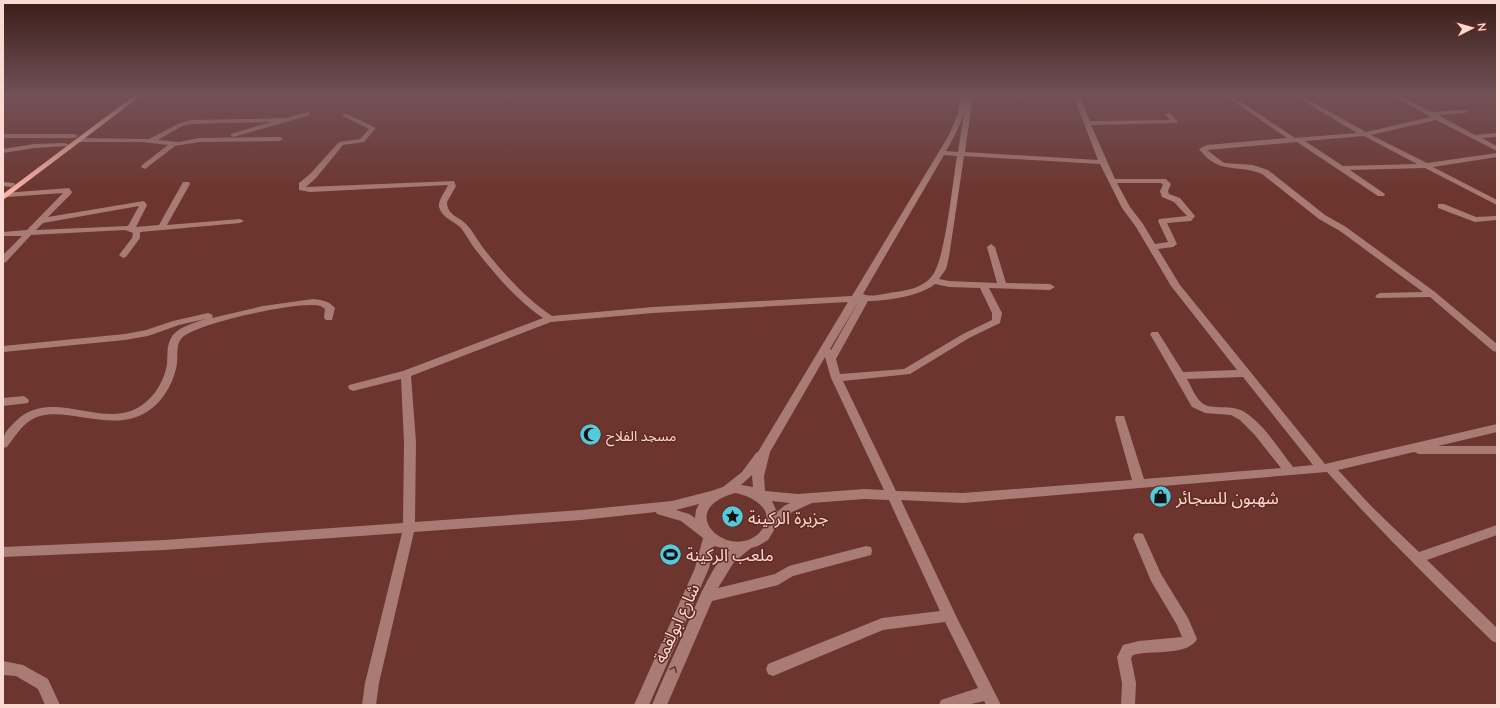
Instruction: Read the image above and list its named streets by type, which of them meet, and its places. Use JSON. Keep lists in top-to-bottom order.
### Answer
{
  "streets": {
    "street": ["شارع ابولقمة"]
  },
  "places": {
    "mosque": ["مسجد الفلاح"],
    "shop": ["شهبون للسجائر"],
    "place": ["جزيرة الركينة"],
    "sports": ["ملعب الركينة"]
  },
  "north": "right"
}
